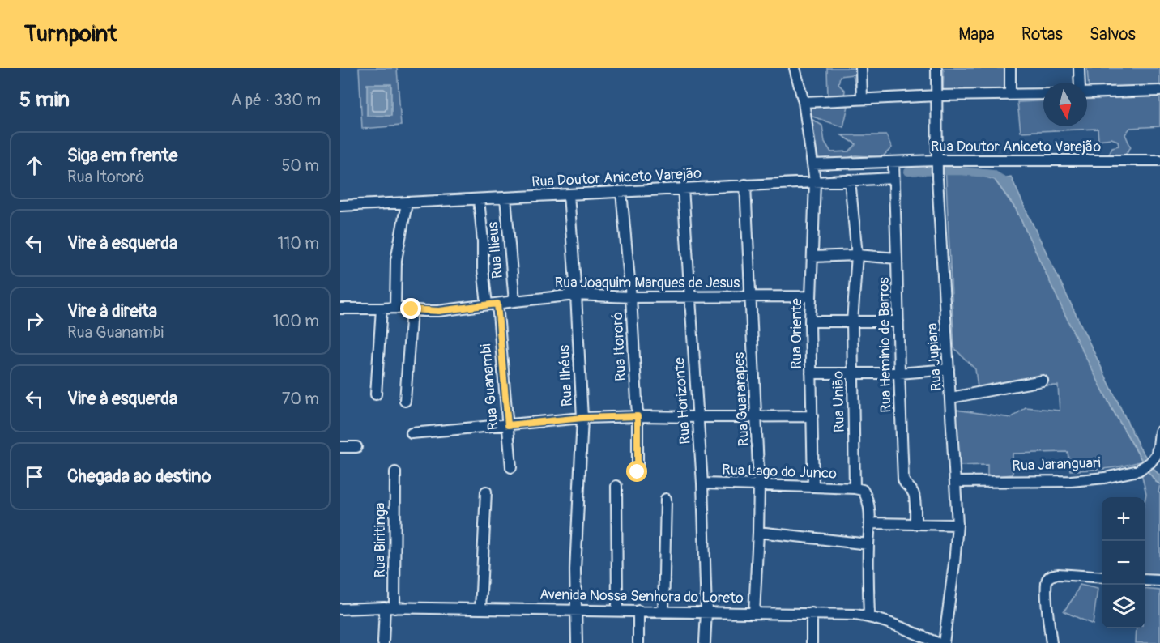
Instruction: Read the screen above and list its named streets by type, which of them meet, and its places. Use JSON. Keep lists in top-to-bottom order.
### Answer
{
  "streets": {
    "street": [
      "Rua Doutor Aniceto Varejão",
      "Rua Ilieus",
      "Rua Joaquim Marques de Jesus",
      "Rua Oriente",
      "Rua Heminio de Barros",
      "Rua Itororó",
      "Rua Jupiara",
      "Rua Ilhéus",
      "Rua Guanambi",
      "Rua Guararapes",
      "Rua Horizonte",
      "Rua União",
      "Rua Jaranguari",
      "Rua Lago do Junco",
      "Rua Biritinga",
      "Avenida Nossa Senhora do Loreto"
    ]
  },
  "crossings": [
    ["Rua Doutor Aniceto Varejão", "Rua Ilieus"],
    ["Rua Doutor Aniceto Varejão", "Rua Oriente"],
    ["Rua Doutor Aniceto Varejão", "Rua Heminio de Barros"],
    ["Rua Doutor Aniceto Varejão", "Rua Itororó"],
    ["Rua Doutor Aniceto Varejão", "Rua Jupiara"],
    ["Rua Doutor Aniceto Varejão", "Rua Ilhéus"],
    ["Rua Doutor Aniceto Varejão", "Rua Guararapes"],
    ["Rua Doutor Aniceto Varejão", "Rua Horizonte"],
    ["Rua Doutor Aniceto Varejão", "Rua União"],
    ["Rua Ilieus", "Rua Joaquim Marques de Jesus"],
    ["Rua Joaquim Marques de Jesus", "Rua Oriente"],
    ["Rua Joaquim Marques de Jesus", "Rua Itororó"],
    ["Rua Joaquim Marques de Jesus", "Rua Ilhéus"],
    ["Rua Joaquim Marques de Jesus", "Rua Guanambi"],
    ["Rua Joaquim Marques de Jesus", "Rua Guararapes"],
    ["Rua Joaquim Marques de Jesus", "Rua Horizonte"],
    ["Rua Oriente", "Rua Lago do Junco"],
    ["Rua Jupiara", "Rua Jaranguari"],
    ["Rua Ilhéus", "Avenida Nossa Senhora do Loreto"],
    ["Rua Guararapes", "Rua Lago do Junco"],
    ["Rua Guararapes", "Avenida Nossa Senhora do Loreto"],
    ["Rua Horizonte", "Rua Lago do Junco"],
    ["Rua Horizonte", "Avenida Nossa Senhora do Loreto"],
    ["Rua União", "Rua Lago do Junco"],
    ["Rua Biritinga", "Avenida Nossa Senhora do Loreto"]
  ],
  "north": "bottom",
  "page": {
    "header": "Turnpoint",
    "nav": ["Mapa", "Rotas", "Salvos"],
    "heading": ["5 min", "A pé · 330 m"],
    "list": [
      ["Siga em frente", "Rua Itororó", "50 m"],
      ["Vire à esquerda", "110 m"],
      ["Vire à direita", "Rua Guanambi", "100 m"],
      ["Vire à esquerda", "70 m"],
      "Chegada ao destino"
    ],
    "map_buttons": ["+", "−"]
  }
}
